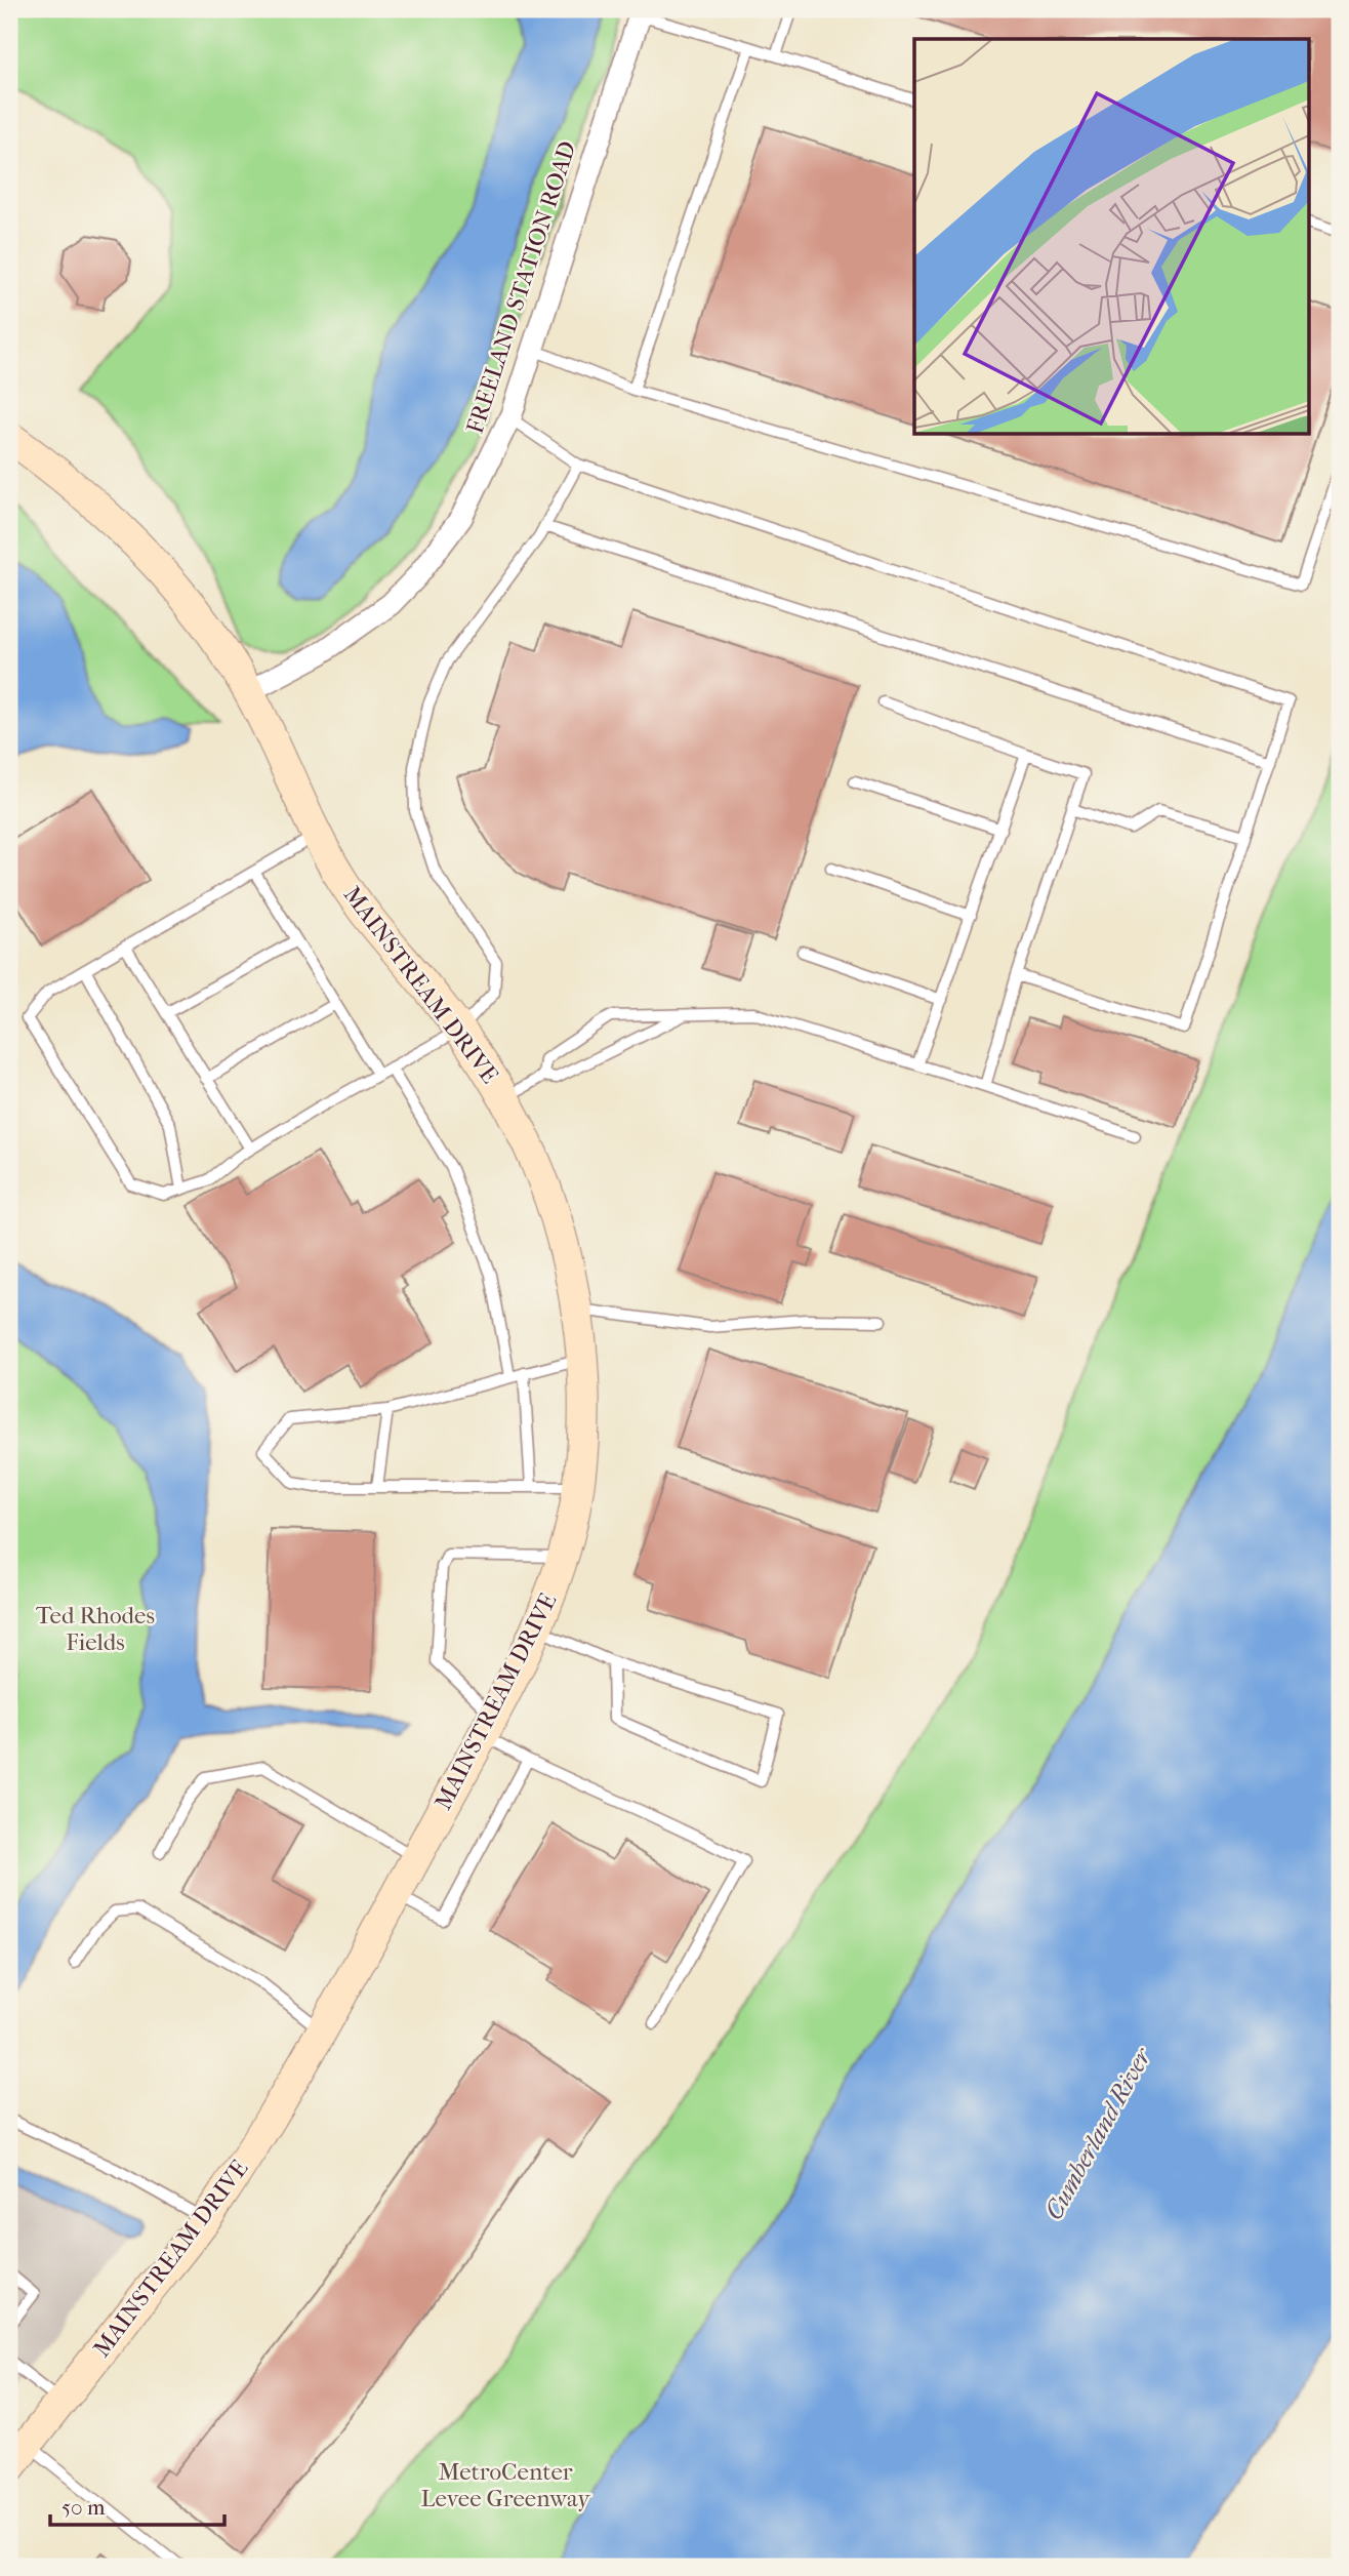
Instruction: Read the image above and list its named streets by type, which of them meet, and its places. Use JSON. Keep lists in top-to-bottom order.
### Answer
{
  "streets": {
    "street": ["FREELAND STATION ROAD", "MAINSTREAM DRIVE"]
  },
  "crossings": [
    ["FREELAND STATION ROAD", "MAINSTREAM DRIVE"]
  ],
  "water": ["Cumberland River"],
  "parks": ["Ted Rhodes Fields", "MetroCenter Levee Greenway"],
  "scale_bar": "50 m"
}
